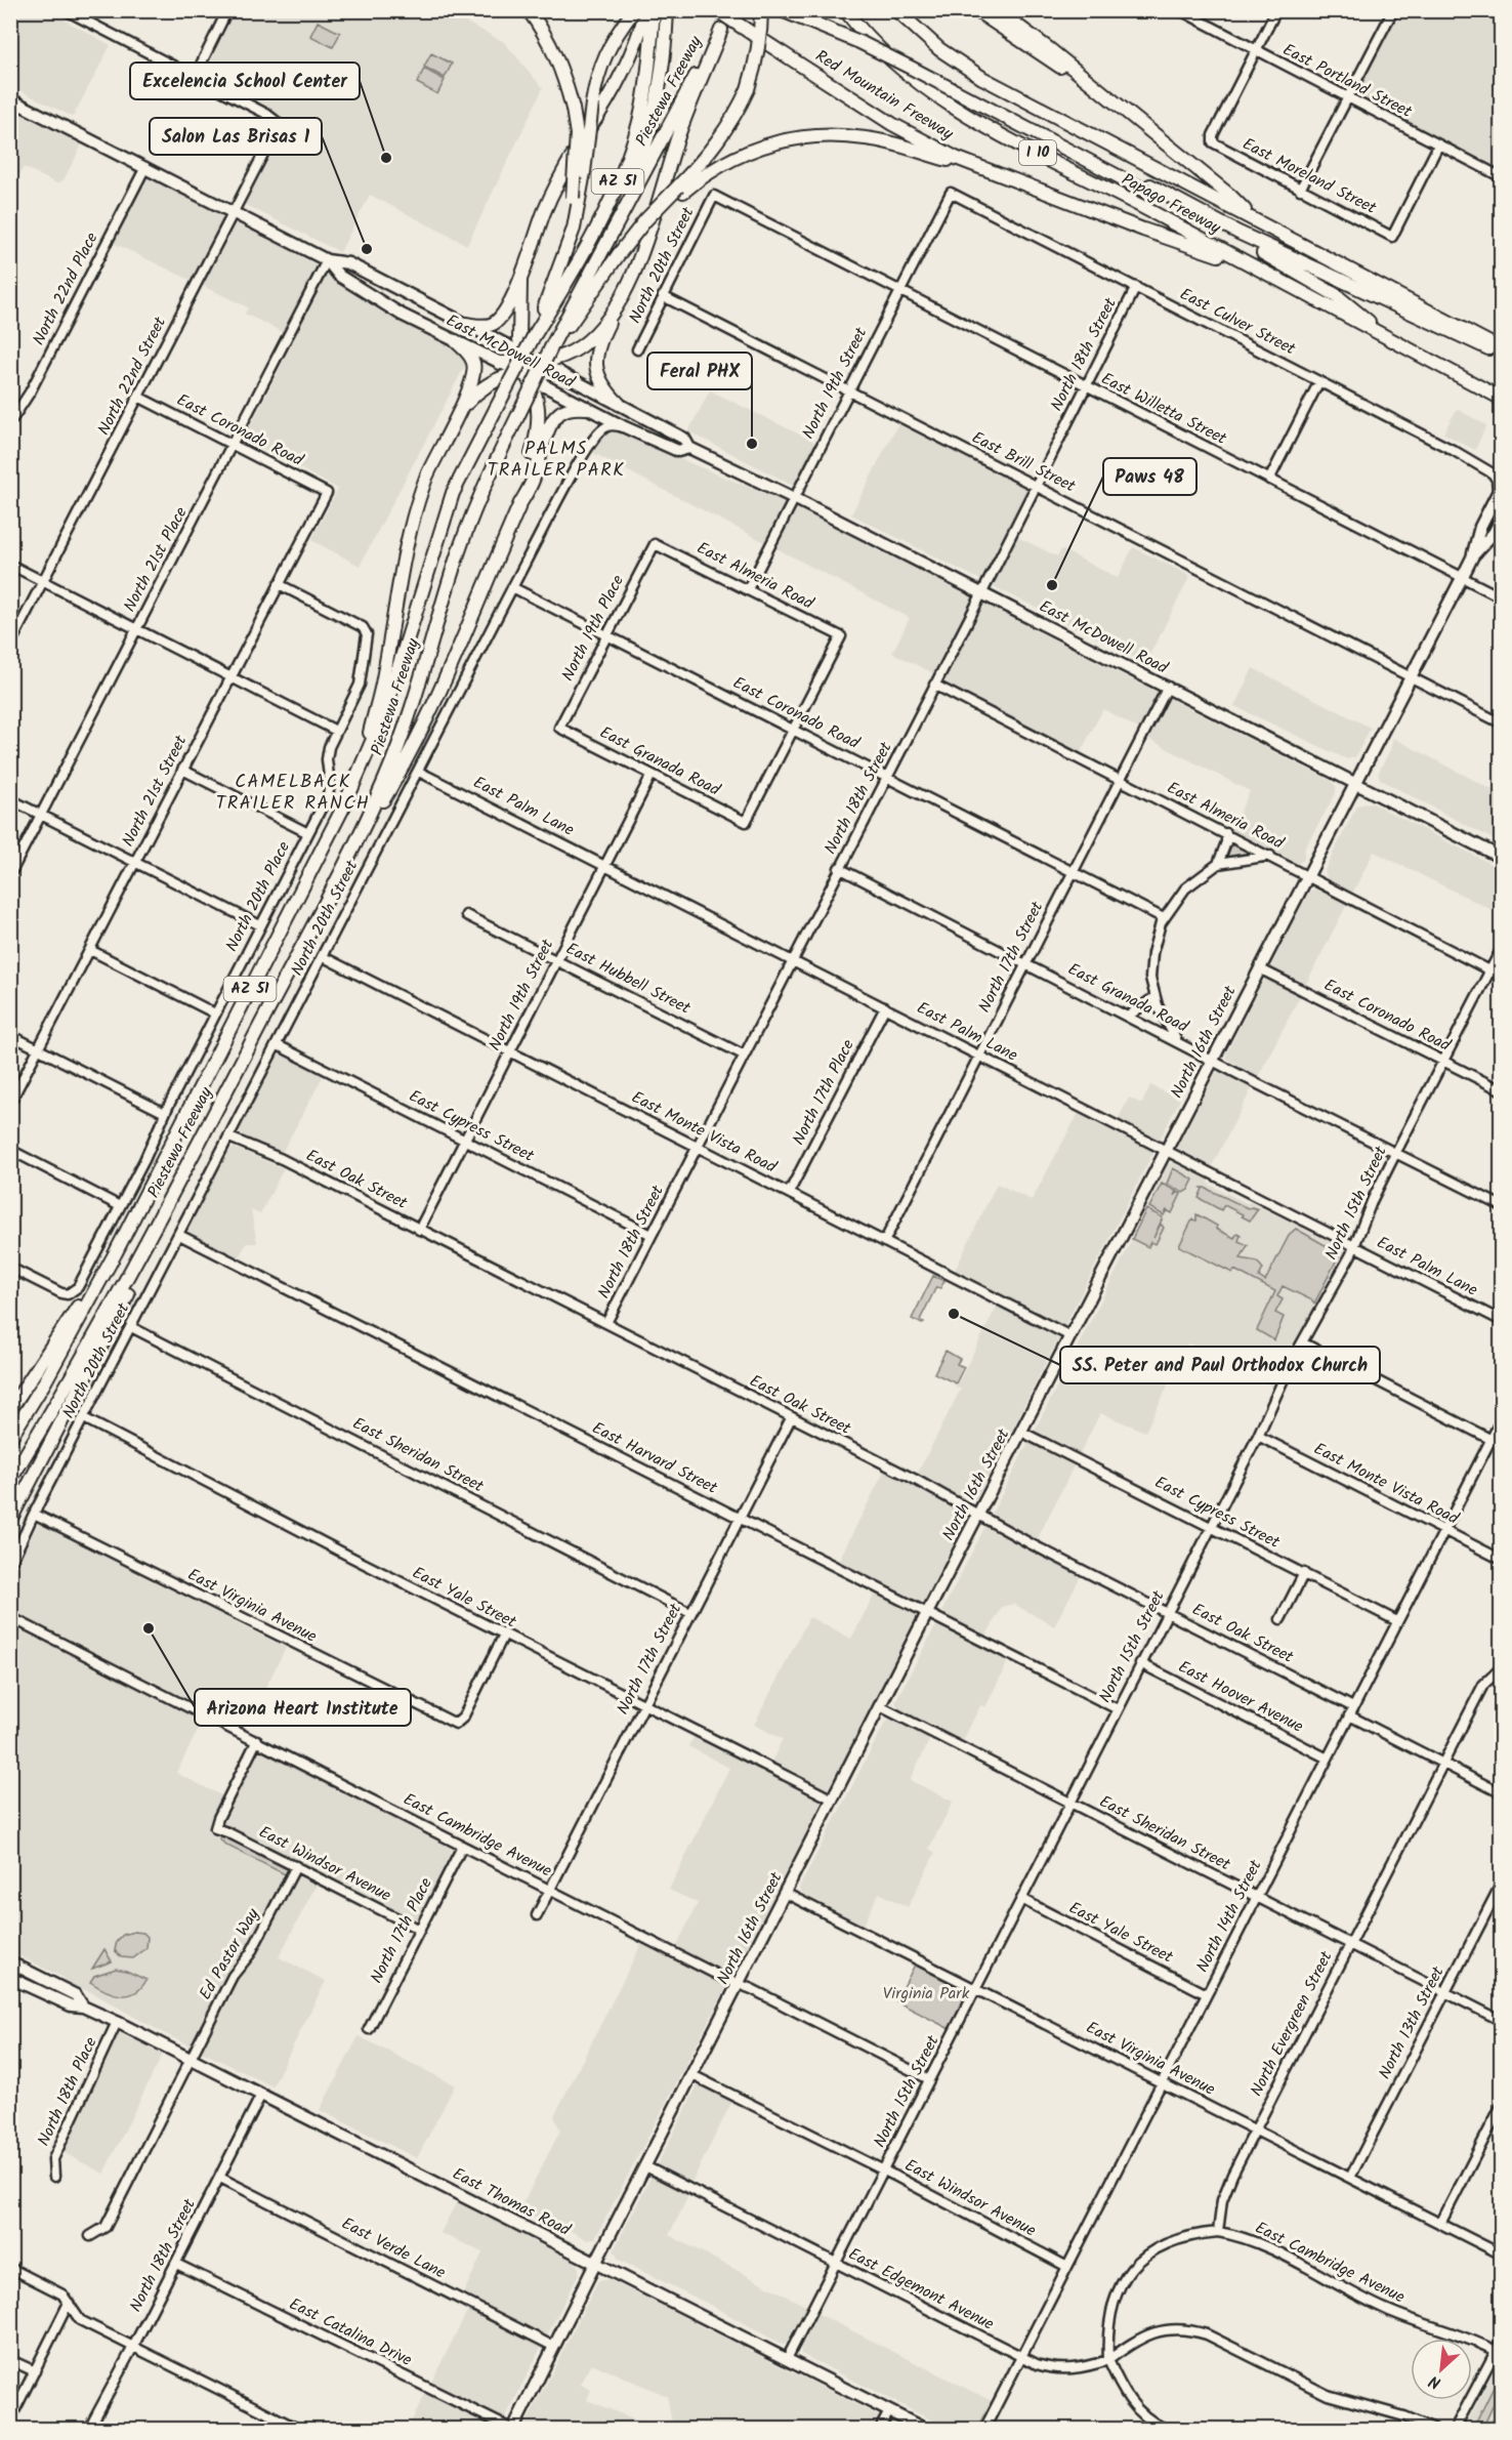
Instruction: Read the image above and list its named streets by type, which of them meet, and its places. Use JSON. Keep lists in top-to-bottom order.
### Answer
{
  "streets": {
    "highway": [
      "Piestewa Freeway",
      "Red Mountain Freeway",
      "I 10",
      "AZ 51",
      "Papago Freeway"
    ],
    "main road": ["East McDowell Road", "North 16th Street", "East Thomas Road"],
    "street": [
      "East Portland Street",
      "East Moreland Street",
      "North 20th Street",
      "North 22nd Place",
      "East Culver Street",
      "North 18th Street",
      "North 22nd Street",
      "North 19th Street",
      "East Willetta Street",
      "East Coronado Road",
      "East Brill Street",
      "North 21st Place",
      "East Almeria Road",
      "North 19th Place",
      "East Granada Road",
      "North 21st Street",
      "East Palm Lane",
      "North 20th Place",
      "North 17th Street",
      "East Hubbell Street",
      "North 17th Place",
      "East Cypress Street",
      "East Monte Vista Road",
      "East Oak Street",
      "North 15th Street",
      "East Sheridan Street",
      "East Harvard Street",
      "East Yale Street",
      "East Virginia Avenue",
      "East Hoover Avenue",
      "East Cambridge Avenue",
      "East Windsor Avenue",
      "North 14th Street",
      "Ed Pastor Way",
      "North 13th Street",
      "North Evergreen Street",
      "North 18th Place",
      "East Verde Lane",
      "East Edgemont Avenue",
      "East Catalina Drive"
    ]
  },
  "crossings": [
    ["East Portland Street", "East Moreland Street"],
    ["Red Mountain Freeway", "Papago Freeway"],
    ["North 20th Street", "East McDowell Road"],
    ["North 20th Street", "East Willetta Street"],
    ["North 20th Street", "East Coronado Road"],
    ["North 20th Street", "East Brill Street"],
    ["North 20th Street", "East Palm Lane"],
    ["North 20th Street", "East Cypress Street"],
    ["North 20th Street", "East Monte Vista Road"],
    ["North 20th Street", "East Oak Street"],
    ["North 20th Street", "East Sheridan Street"],
    ["North 20th Street", "East Harvard Street"],
    ["North 20th Street", "East Yale Street"],
    ["North 20th Street", "East Virginia Avenue"],
    ["North 22nd Place", "East McDowell Road"],
    ["East Culver Street", "North 18th Street"],
    ["East Culver Street", "North 19th Street"],
    ["East Culver Street", "North 16th Street"],
    ["East McDowell Road", "North 18th Street"],
    ["East McDowell Road", "North 22nd Street"],
    ["East McDowell Road", "North 19th Street"],
    ["East McDowell Road", "North 21st Place"],
    ["East McDowell Road", "North 17th Street"],
    ["East McDowell Road", "North 16th Street"],
    ["North 18th Street", "East Willetta Street"],
    ["North 18th Street", "East Coronado Road"],
    ["North 18th Street", "East Brill Street"],
    ["North 18th Street", "East Almeria Road"],
    ["North 18th Street", "East Granada Road"],
    ["North 18th Street", "East Palm Lane"],
    ["North 18th Street", "East Hubbell Street"],
    ["North 18th Street", "East Cypress Street"],
    ["North 18th Street", "East Monte Vista Road"],
    ["North 18th Street", "East Oak Street"],
    ["North 18th Street", "East Thomas Road"],
    ["North 18th Street", "East Verde Lane"],
    ["North 18th Street", "East Catalina Drive"],
    ["North 22nd Street", "East Coronado Road"],
    ["North 19th Street", "East Willetta Street"],
    ["North 19th Street", "East Brill Street"],
    ["North 19th Street", "East Almeria Road"],
    ["North 19th Street", "East Granada Road"],
    ["North 19th Street", "East Palm Lane"],
    ["North 19th Street", "East Hubbell Street"],
    ["North 19th Street", "East Cypress Street"],
    ["North 19th Street", "East Monte Vista Road"],
    ["North 19th Street", "East Oak Street"],
    ["East Willetta Street", "North 16th Street"],
    ["East Coronado Road", "North 21st Place"],
    ["East Coronado Road", "East Almeria Road"],
    ["East Coronado Road", "North 19th Place"],
    ["East Coronado Road", "East Granada Road"],
    ["East Coronado Road", "North 21st Street"],
    ["East Coronado Road", "North 17th Street"],
    ["East Coronado Road", "North 16th Street"],
    ["East Coronado Road", "North 15th Street"],
    ["East Brill Street", "North 16th Street"],
    ["East Almeria Road", "North 19th Place"],
    ["East Almeria Road", "East Granada Road"],
    ["East Almeria Road", "North 17th Street"],
    ["East Almeria Road", "North 16th Street"],
    ["East Almeria Road", "North 15th Street"],
    ["North 19th Place", "East Granada Road"],
    ["East Granada Road", "North 17th Street"],
    ["East Granada Road", "North 16th Street"],
    ["East Granada Road", "North 15th Street"],
    ["North 21st Street", "North 20th Place"],
    ["East Palm Lane", "North 17th Street"],
    ["East Palm Lane", "North 16th Street"],
    ["East Palm Lane", "North 17th Place"],
    ["East Palm Lane", "North 15th Street"],
    ["North 17th Street", "East Monte Vista Road"],
    ["North 17th Street", "East Oak Street"],
    ["North 17th Street", "East Sheridan Street"],
    ["North 17th Street", "East Harvard Street"],
    ["North 17th Street", "East Yale Street"],
    ["North 17th Street", "East Cambridge Avenue"],
    ["North 16th Street", "East Cypress Street"],
    ["North 16th Street", "East Monte Vista Road"],
    ["North 16th Street", "East Oak Street"],
    ["North 16th Street", "East Sheridan Street"],
    ["North 16th Street", "East Harvard Street"],
    ["North 16th Street", "East Yale Street"],
    ["North 16th Street", "East Virginia Avenue"],
    ["North 16th Street", "East Cambridge Avenue"],
    ["North 16th Street", "East Windsor Avenue"],
    ["North 16th Street", "East Thomas Road"],
    ["North 16th Street", "East Verde Lane"],
    ["North 16th Street", "East Edgemont Avenue"],
    ["North 16th Street", "East Catalina Drive"],
    ["North 17th Place", "East Monte Vista Road"],
    ["North 17th Place", "East Cambridge Avenue"],
    ["North 17th Place", "East Windsor Avenue"],
    ["East Cypress Street", "North 15th Street"],
    ["East Cypress Street", "North 14th Street"],
    ["East Monte Vista Road", "North 15th Street"],
    ["East Monte Vista Road", "North 14th Street"],
    ["East Oak Street", "North 15th Street"],
    ["East Oak Street", "North 14th Street"],
    ["East Oak Street", "North Evergreen Street"],
    ["North 15th Street", "East Sheridan Street"],
    ["North 15th Street", "East Harvard Street"],
    ["North 15th Street", "East Yale Street"],
    ["North 15th Street", "East Virginia Avenue"],
    ["North 15th Street", "East Hoover Avenue"],
    ["North 15th Street", "East Cambridge Avenue"],
    ["North 15th Street", "East Windsor Avenue"],
    ["North 15th Street", "East Thomas Road"],
    ["North 15th Street", "East Edgemont Avenue"],
    ["East Sheridan Street", "North 14th Street"],
    ["East Sheridan Street", "North 13th Street"],
    ["East Sheridan Street", "North Evergreen Street"],
    ["East Yale Street", "East Virginia Avenue"],
    ["East Yale Street", "North 14th Street"],
    ["East Virginia Avenue", "North 14th Street"],
    ["East Virginia Avenue", "North 13th Street"],
    ["East Virginia Avenue", "North Evergreen Street"],
    ["East Hoover Avenue", "North 14th Street"],
    ["East Cambridge Avenue", "East Windsor Avenue"],
    ["East Cambridge Avenue", "North Evergreen Street"],
    ["East Windsor Avenue", "North 14th Street"],
    ["East Windsor Avenue", "Ed Pastor Way"],
    ["North 14th Street", "East Edgemont Avenue"],
    ["Ed Pastor Way", "East Thomas Road"],
    ["North 18th Place", "East Thomas Road"]
  ],
  "districts": ["PALMS TRAILER PARK", "CAMELBACK TRAILER RANCH"],
  "parks": ["Virginia Park"],
  "places": [
    "Excelencia School Center",
    "Salon Las Brisas 1",
    "Feral PHX",
    "Paws 48",
    "SS. Peter and Paul Orthodox Church",
    "Arizona Heart Institute"
  ],
  "north": "bottom left"
}
